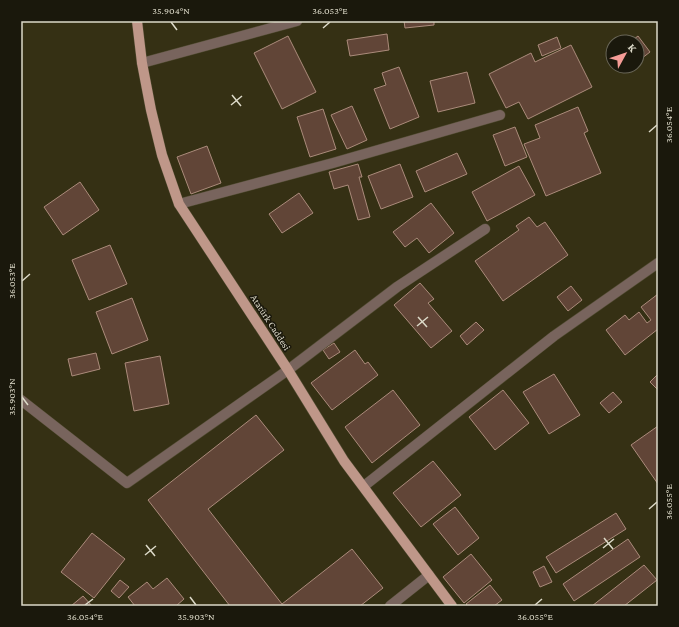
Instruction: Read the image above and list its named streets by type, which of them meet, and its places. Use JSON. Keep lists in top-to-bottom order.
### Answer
{
  "streets": {
    "main road": ["Atatürk Caddesi"]
  },
  "north": "top right",
  "coordinates": [
    "35.904°N",
    "36.053°E",
    "36.054°E",
    "35.903°N",
    "36.055°E"
  ]
}
